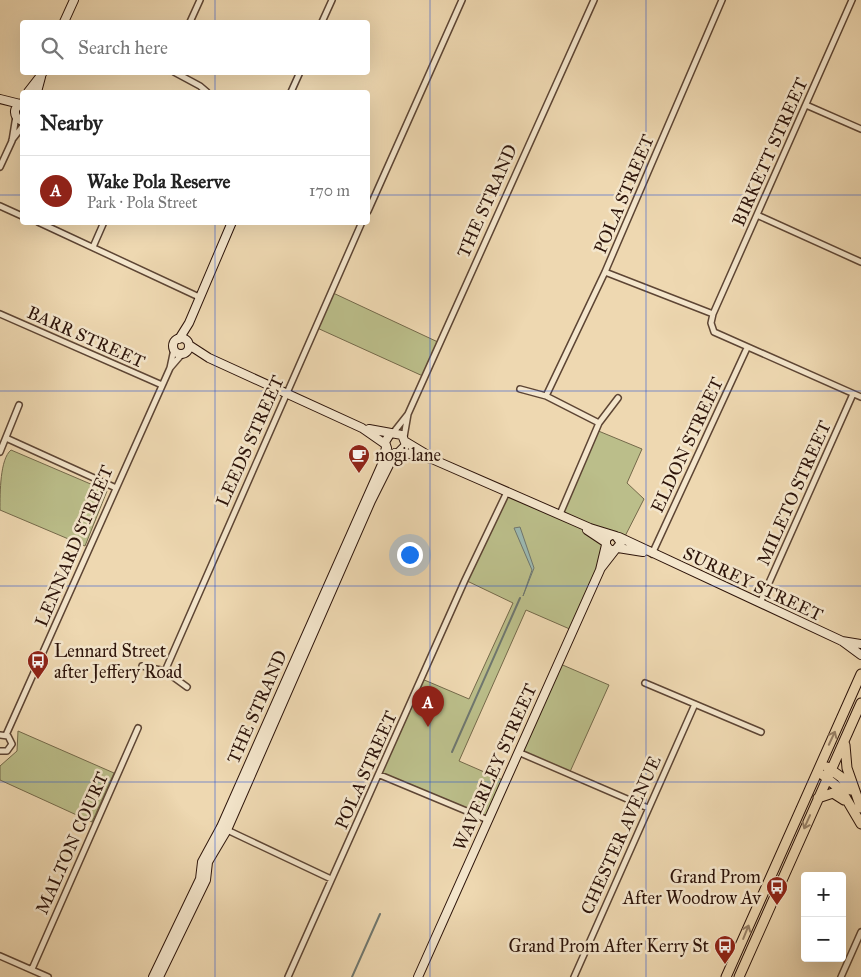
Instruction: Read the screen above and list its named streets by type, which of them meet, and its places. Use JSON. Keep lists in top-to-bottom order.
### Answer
{
  "streets": {
    "street": [
      "BIRKETT STREET",
      "POLA STREET",
      "THE STRAND",
      "BARR STREET",
      "LEEDS STREET",
      "ELDON STREET",
      "MILETO STREET",
      "LENNARD STREET",
      "SURREY STREET",
      "WAVERLEY STREET",
      "CHESTER AVENUE",
      "MALTON COURT"
    ]
  },
  "crossings": [
    ["POLA STREET", "SURREY STREET"],
    ["THE STRAND", "SURREY STREET"],
    ["BARR STREET", "LENNARD STREET"],
    ["ELDON STREET", "SURREY STREET"],
    ["MILETO STREET", "SURREY STREET"],
    ["SURREY STREET", "WAVERLEY STREET"]
  ],
  "places": {
    "cafe": ["nogi lane"],
    "bus stop": ["Lennard Street after Jeffery Road", "Grand Prom After Woodrow Av", "Grand Prom After Kerry St"]
  },
  "page": {
    "search": "Search here",
    "heading": "Nearby",
    "list": [
      {
        "mark": "A",
        "name": "Wake Pola Reserve",
        "note": "Park · Pola Street",
        "value": "170 m"
      }
    ],
    "pins": "A",
    "map_buttons": ["+", "−"]
  }
}
